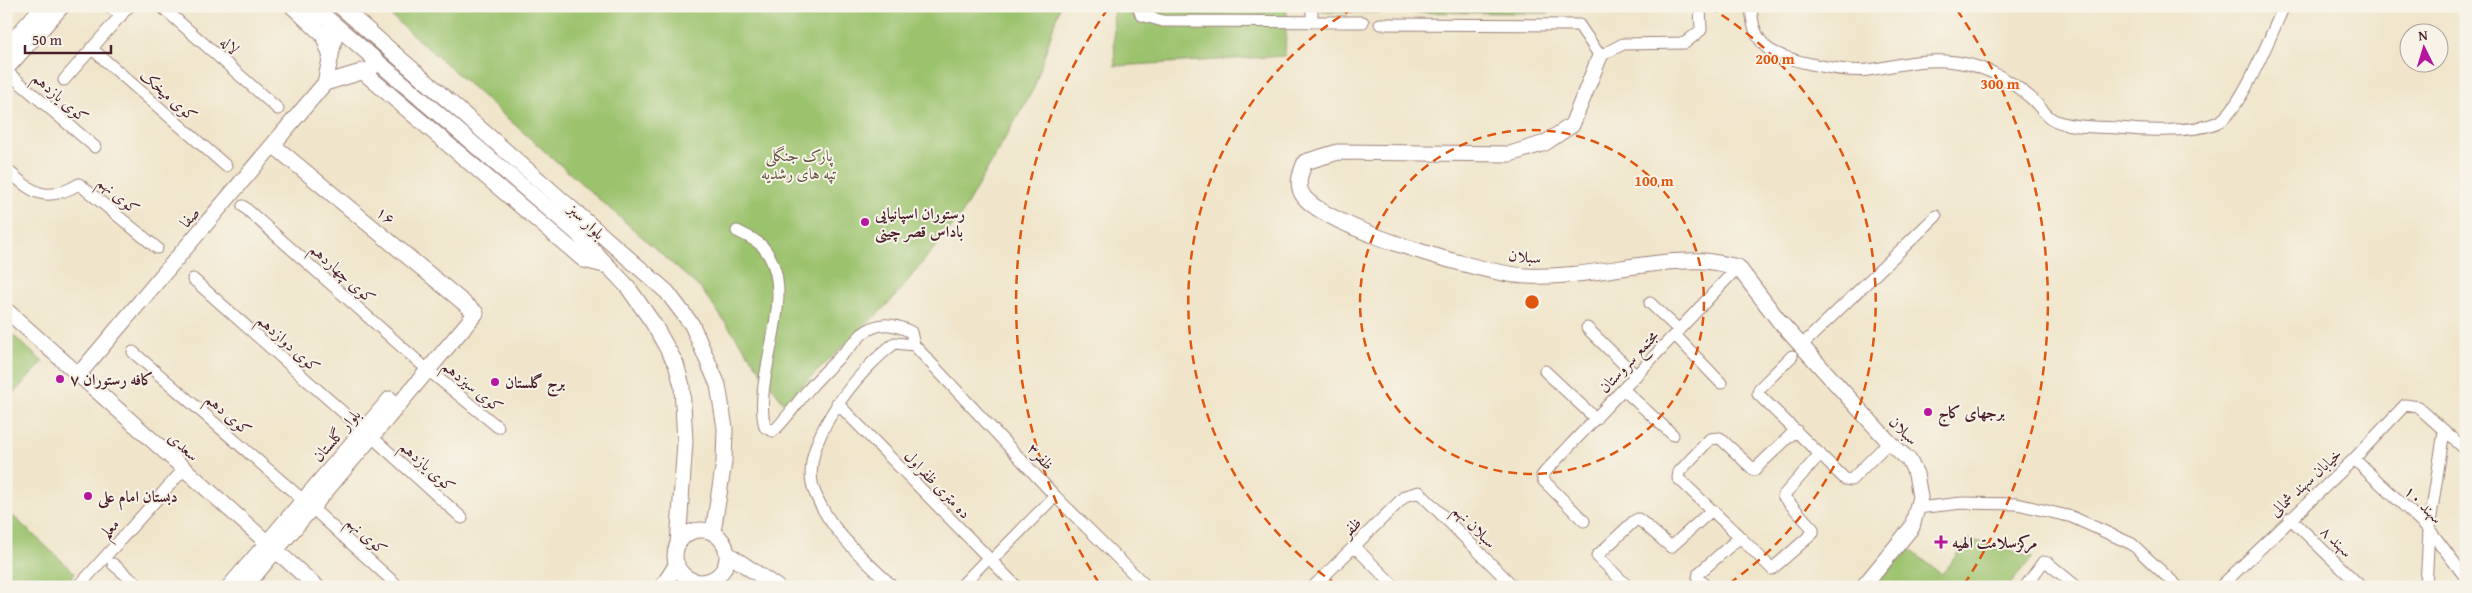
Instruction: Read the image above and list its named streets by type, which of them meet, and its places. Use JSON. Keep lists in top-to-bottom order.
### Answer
{
  "streets": {
    "street": [
      "لاله",
      "کوی میخک",
      "کوی یازدهم",
      "کوی نهم",
      "۱۶",
      "صفا",
      "بلوار سبز",
      "سبلان",
      "کوی چهاردهم",
      "کوی دوازدهم",
      "مجتمع سروستان",
      "کوی سیزدهم",
      "کوی دهم",
      "بلوار گلستان",
      "سعدی",
      "ظفر۳",
      "خیابان سهند شمالی",
      "ده متری ظفراول",
      "سهند ۱۰",
      "سبلان نهم",
      "ظفر",
      "معلم",
      "سهند ۸"
    ]
  },
  "crossings": [
    ["کوی یازدهم", "کوی دوازدهم"],
    ["کوی یازدهم", "بلوار گلستان"],
    ["کوی نهم", "کوی دهم"],
    ["کوی نهم", "بلوار گلستان"],
    ["۱۶", "صفا"],
    ["۱۶", "بلوار گلستان"],
    ["صفا", "سعدی"],
    ["سبلان", "مجتمع سروستان"],
    ["کوی چهاردهم", "کوی سیزدهم"],
    ["کوی چهاردهم", "بلوار گلستان"],
    ["کوی دوازدهم", "بلوار گلستان"],
    ["کوی سیزدهم", "بلوار گلستان"],
    ["کوی دهم", "بلوار گلستان"],
    ["بلوار گلستان", "سعدی"],
    ["سعدی", "معلم"],
    ["خیابان سهند شمالی", "سهند ۱۰"],
    ["خیابان سهند شمالی", "سهند ۸"],
    ["سبلان نهم", "ظفر"]
  ],
  "parks": ["پارک جنگلی تپه های رشدیه"],
  "places": {
    "other": [
      "رستوران اسپانیایی باداس قصر چینی",
      "کافه رستوران ۷",
      "برج گلستان",
      "برجهای کاج",
      "دبستان امام علی"
    ],
    "health": ["مرکزسلامت الهیه"]
  },
  "scale_bar": "50 m",
  "north": "top",
  "rings": ["200 m", "300 m", "100 m"]
}
